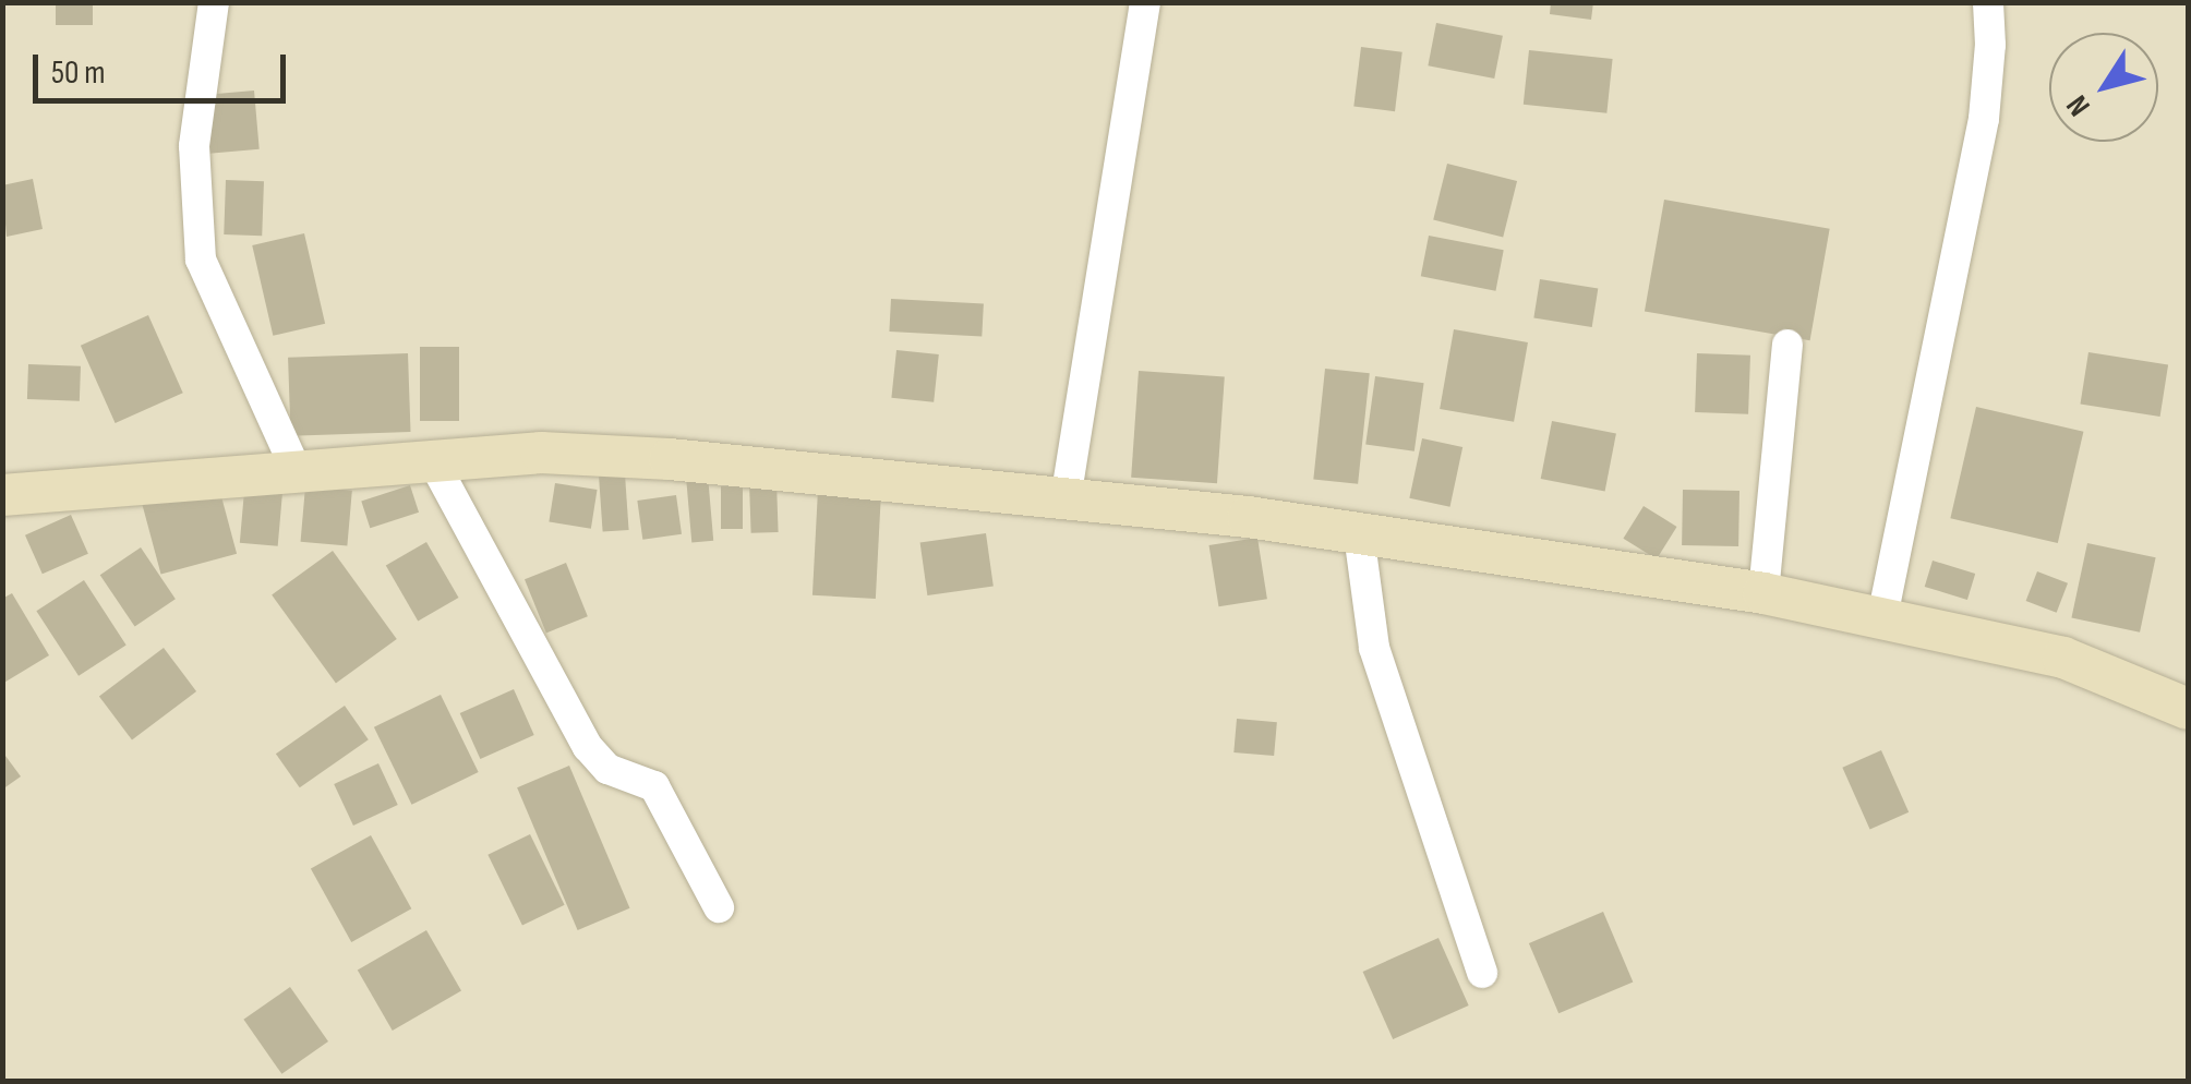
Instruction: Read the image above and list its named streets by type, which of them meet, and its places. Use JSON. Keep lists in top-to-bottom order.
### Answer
{
  "scale_bar": "50 m",
  "north": "bottom left"
}
